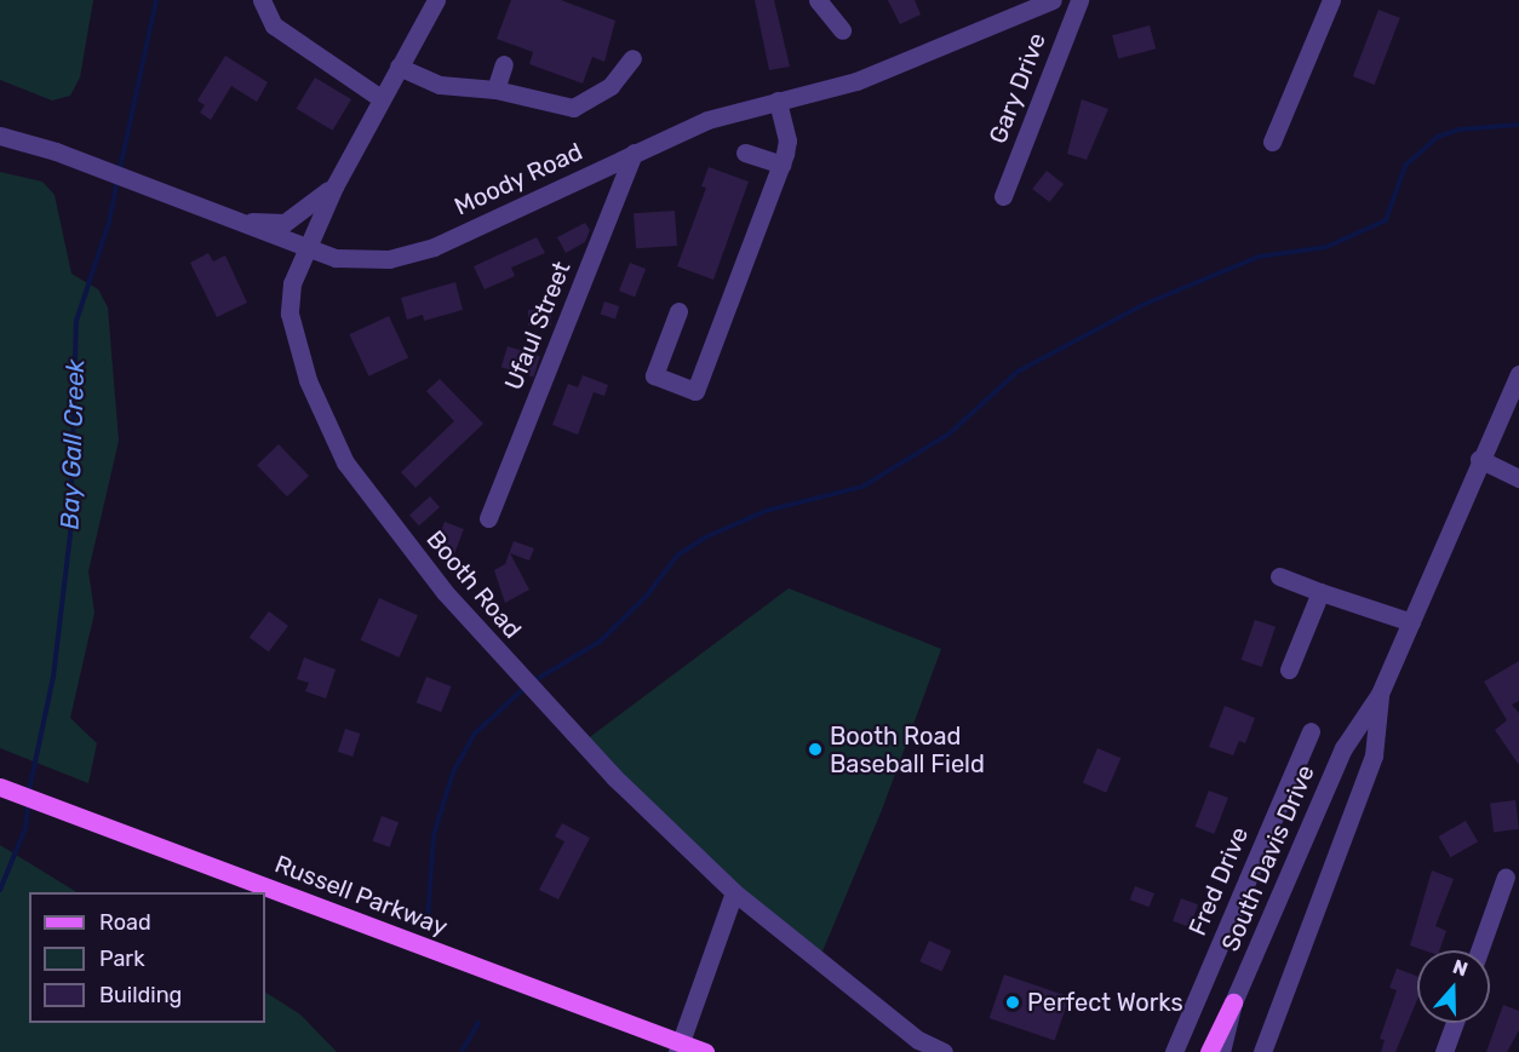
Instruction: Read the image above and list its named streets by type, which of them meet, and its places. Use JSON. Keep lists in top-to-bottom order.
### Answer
{
  "streets": {
    "main road": ["Russell Parkway"],
    "street": [
      "Gary Drive",
      "Moody Road",
      "Ufaul Street",
      "Booth Road",
      "South Davis Drive",
      "Fred Drive"
    ]
  },
  "crossings": [
    ["Moody Road", "Ufaul Street"],
    ["Moody Road", "Booth Road"]
  ],
  "water": ["Bay Gall Creek"],
  "places": ["Booth Road Baseball Field", "Perfect Works"],
  "legend": ["Road", "Park", "Building"],
  "north": "top"
}
